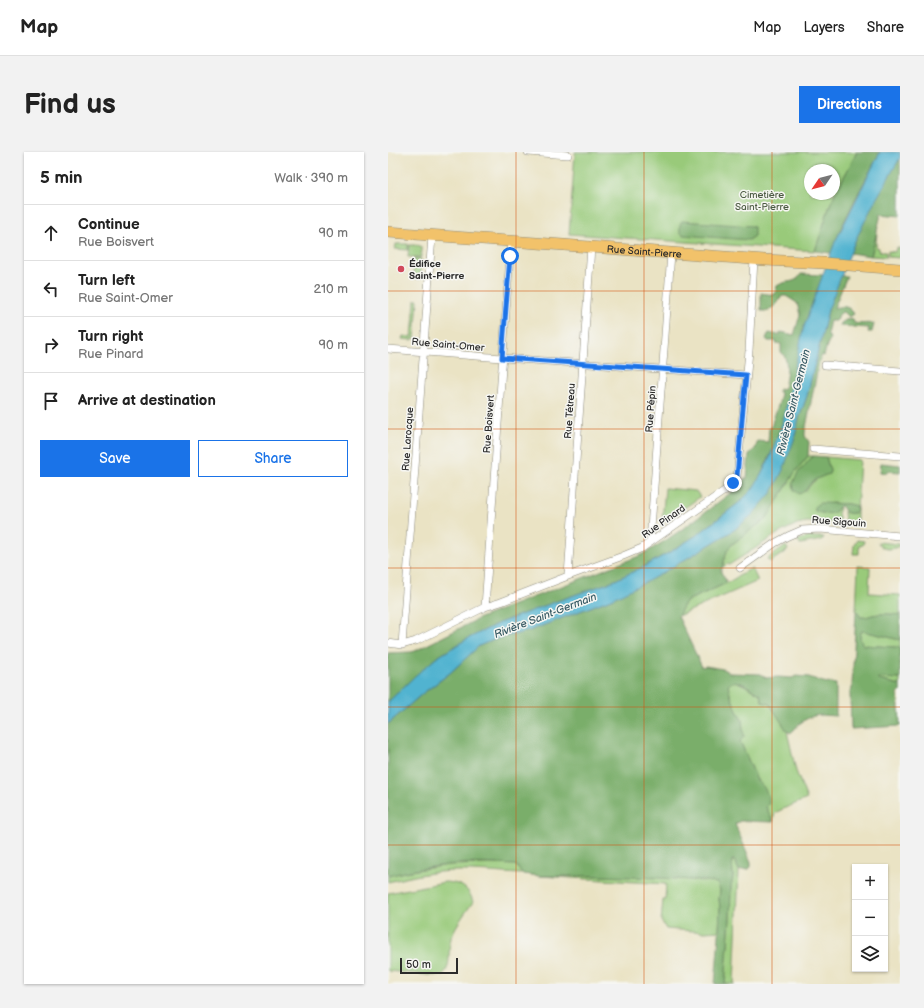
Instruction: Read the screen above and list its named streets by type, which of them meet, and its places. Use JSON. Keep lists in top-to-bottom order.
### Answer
{
  "streets": {
    "main road": ["Rue Saint-Pierre"],
    "street": [
      "Rue Saint-Omer",
      "Rue Pépin",
      "Rue Tétreau",
      "Rue Boisvert",
      "Rue Larocque",
      "Rue Pinard",
      "Rue Sigouin"
    ]
  },
  "crossings": [
    ["Rue Saint-Pierre", "Rue Pépin"],
    ["Rue Saint-Pierre", "Rue Tétreau"],
    ["Rue Saint-Pierre", "Rue Boisvert"],
    ["Rue Saint-Pierre", "Rue Larocque"],
    ["Rue Saint-Pierre", "Rue Pinard"],
    ["Rue Saint-Omer", "Rue Pépin"],
    ["Rue Saint-Omer", "Rue Tétreau"],
    ["Rue Saint-Omer", "Rue Boisvert"],
    ["Rue Saint-Omer", "Rue Larocque"],
    ["Rue Saint-Omer", "Rue Pinard"],
    ["Rue Pépin", "Rue Pinard"],
    ["Rue Tétreau", "Rue Pinard"],
    ["Rue Boisvert", "Rue Pinard"],
    ["Rue Larocque", "Rue Pinard"]
  ],
  "water": ["Rivière Saint-Germain"],
  "parks": ["Cimetière Saint-Pierre"],
  "places": ["Édifice Saint-Pierre"],
  "scale_bar": "50 m",
  "north": "bottom left",
  "page": {
    "header": "Map",
    "nav": ["Map", "Layers", "Share"],
    "buttons": [
      "Directions",
      ["Save", "Share"]
    ],
    "title": "Find us",
    "heading": ["5 min", "Walk · 390 m"],
    "list": [
      ["Continue", "Rue Boisvert", "90 m"],
      ["Turn left", "Rue Saint-Omer", "210 m"],
      ["Turn right", "Rue Pinard", "90 m"],
      "Arrive at destination"
    ],
    "map_buttons": ["+", "−"],
    "scale": "50 m"
  }
}
